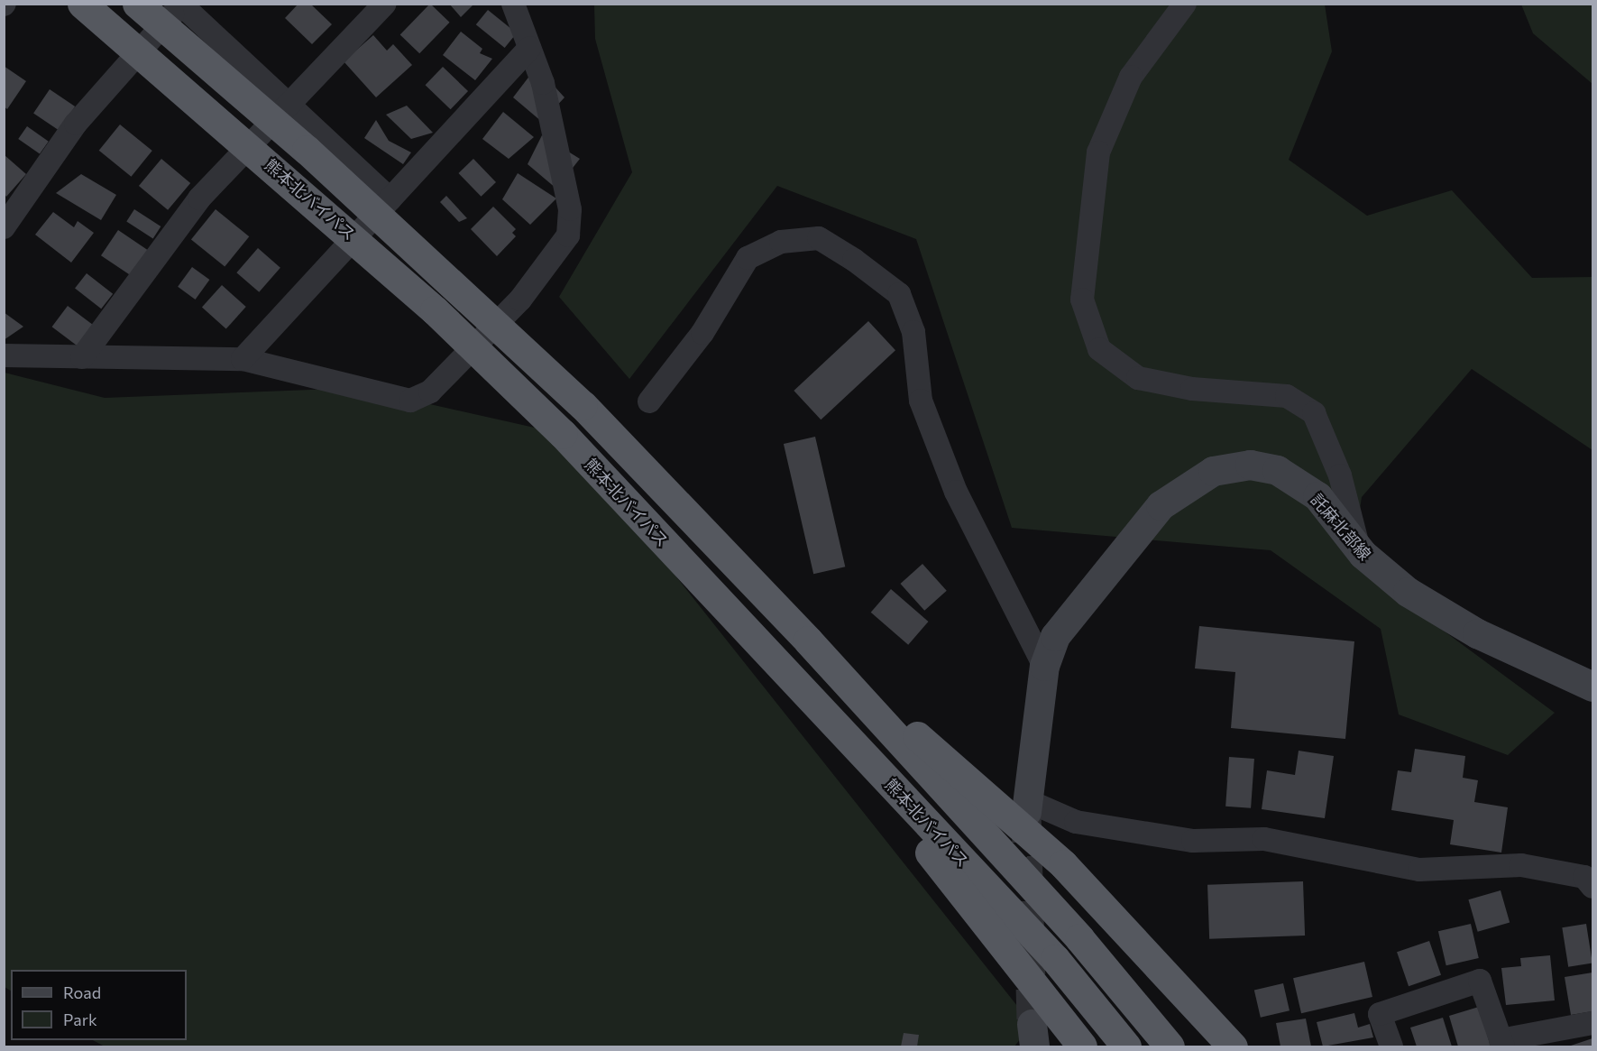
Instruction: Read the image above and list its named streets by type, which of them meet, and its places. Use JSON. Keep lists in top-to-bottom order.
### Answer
{
  "streets": {
    "highway": ["熊本北バイパス"],
    "main road": ["託麻北部線"]
  },
  "legend": ["Road", "Park"]
}
